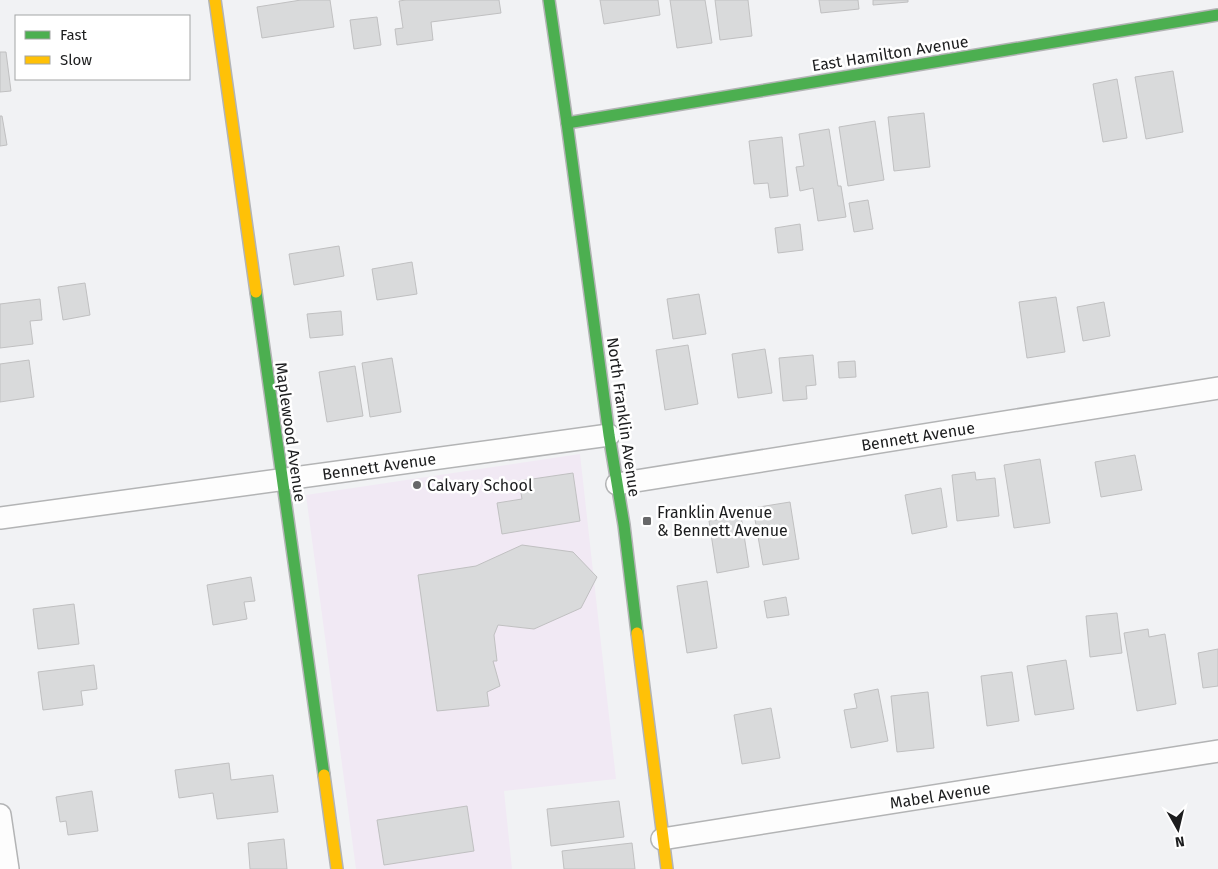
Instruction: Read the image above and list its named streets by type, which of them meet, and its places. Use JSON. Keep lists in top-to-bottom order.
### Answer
{
  "streets": {
    "street": [
      "East Hamilton Avenue",
      "North Franklin Avenue",
      "Maplewood Avenue",
      "Bennett Avenue",
      "Mabel Avenue"
    ]
  },
  "crossings": [
    ["East Hamilton Avenue", "North Franklin Avenue"],
    ["North Franklin Avenue", "Bennett Avenue"],
    ["North Franklin Avenue", "Mabel Avenue"],
    ["Maplewood Avenue", "Bennett Avenue"]
  ],
  "places": {
    "other": ["Calvary School"],
    "transit": ["Franklin Avenue & Bennett Avenue"]
  },
  "legend": ["Fast", "Slow"],
  "north": "bottom"
}
